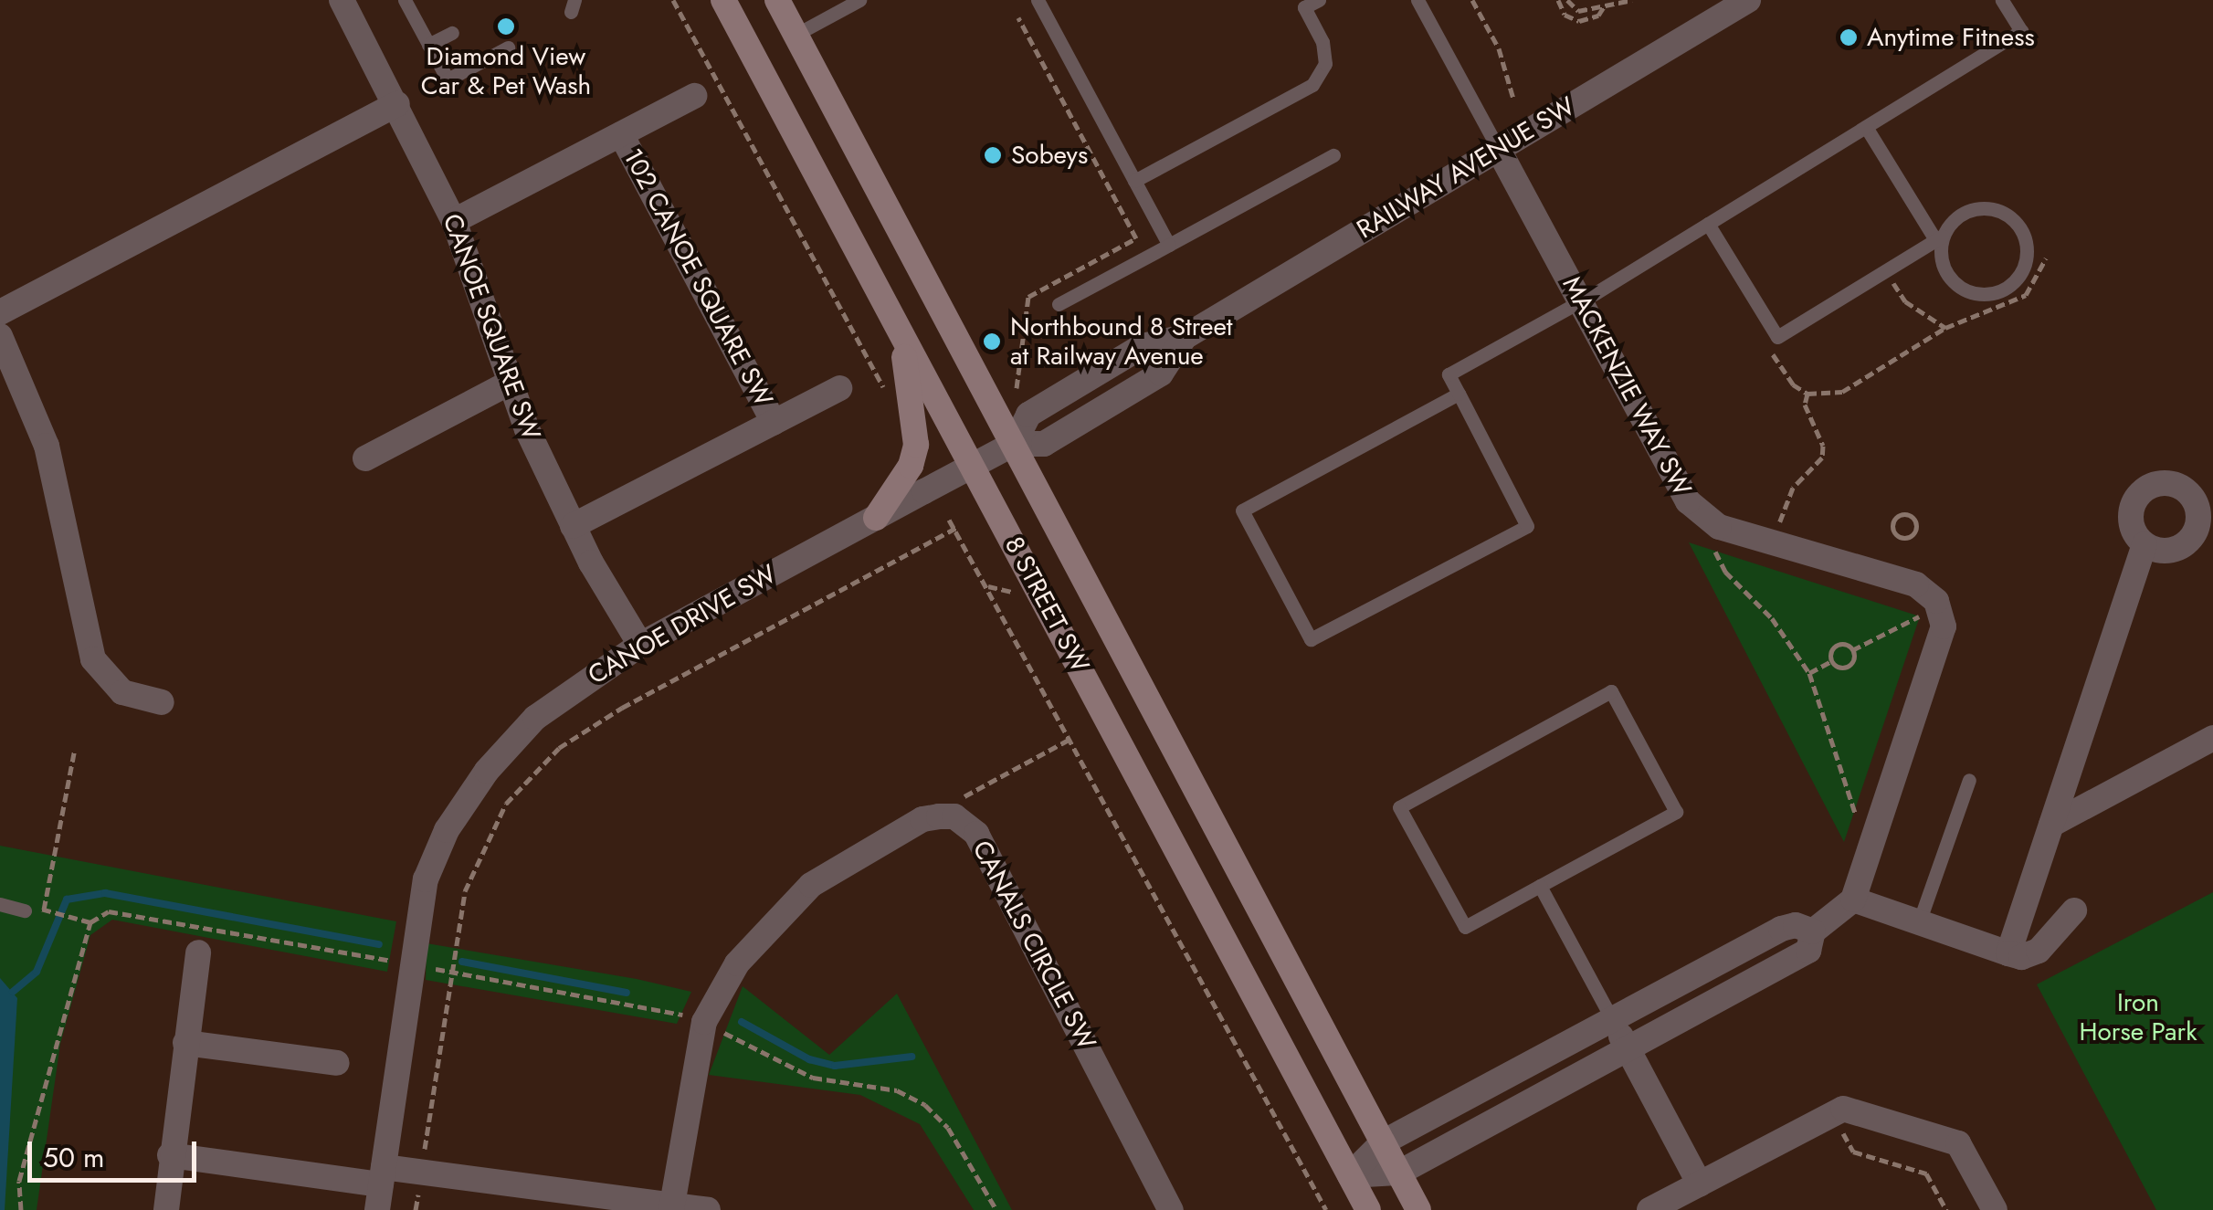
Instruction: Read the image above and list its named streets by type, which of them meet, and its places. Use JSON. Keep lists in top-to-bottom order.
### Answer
{
  "streets": {
    "main road": ["8 STREET SW"],
    "street": [
      "RAILWAY AVENUE SW",
      "102 CANOE SQUARE SW",
      "CANOE SQUARE SW",
      "MACKENZIE WAY SW",
      "CANOE DRIVE SW",
      "CANALS CIRCLE SW"
    ]
  },
  "crossings": [
    ["RAILWAY AVENUE SW", "MACKENZIE WAY SW"],
    ["RAILWAY AVENUE SW", "8 STREET SW"],
    ["RAILWAY AVENUE SW", "CANOE DRIVE SW"],
    ["102 CANOE SQUARE SW", "CANOE SQUARE SW"],
    ["CANOE SQUARE SW", "CANOE DRIVE SW"],
    ["8 STREET SW", "CANOE DRIVE SW"]
  ],
  "parks": ["Iron Horse Park"],
  "places": [
    "Diamond View Car & Pet Wash",
    "Anytime Fitness",
    "Sobeys",
    "Northbound 8 Street at Railway Avenue"
  ],
  "scale_bar": "50 m"
}
